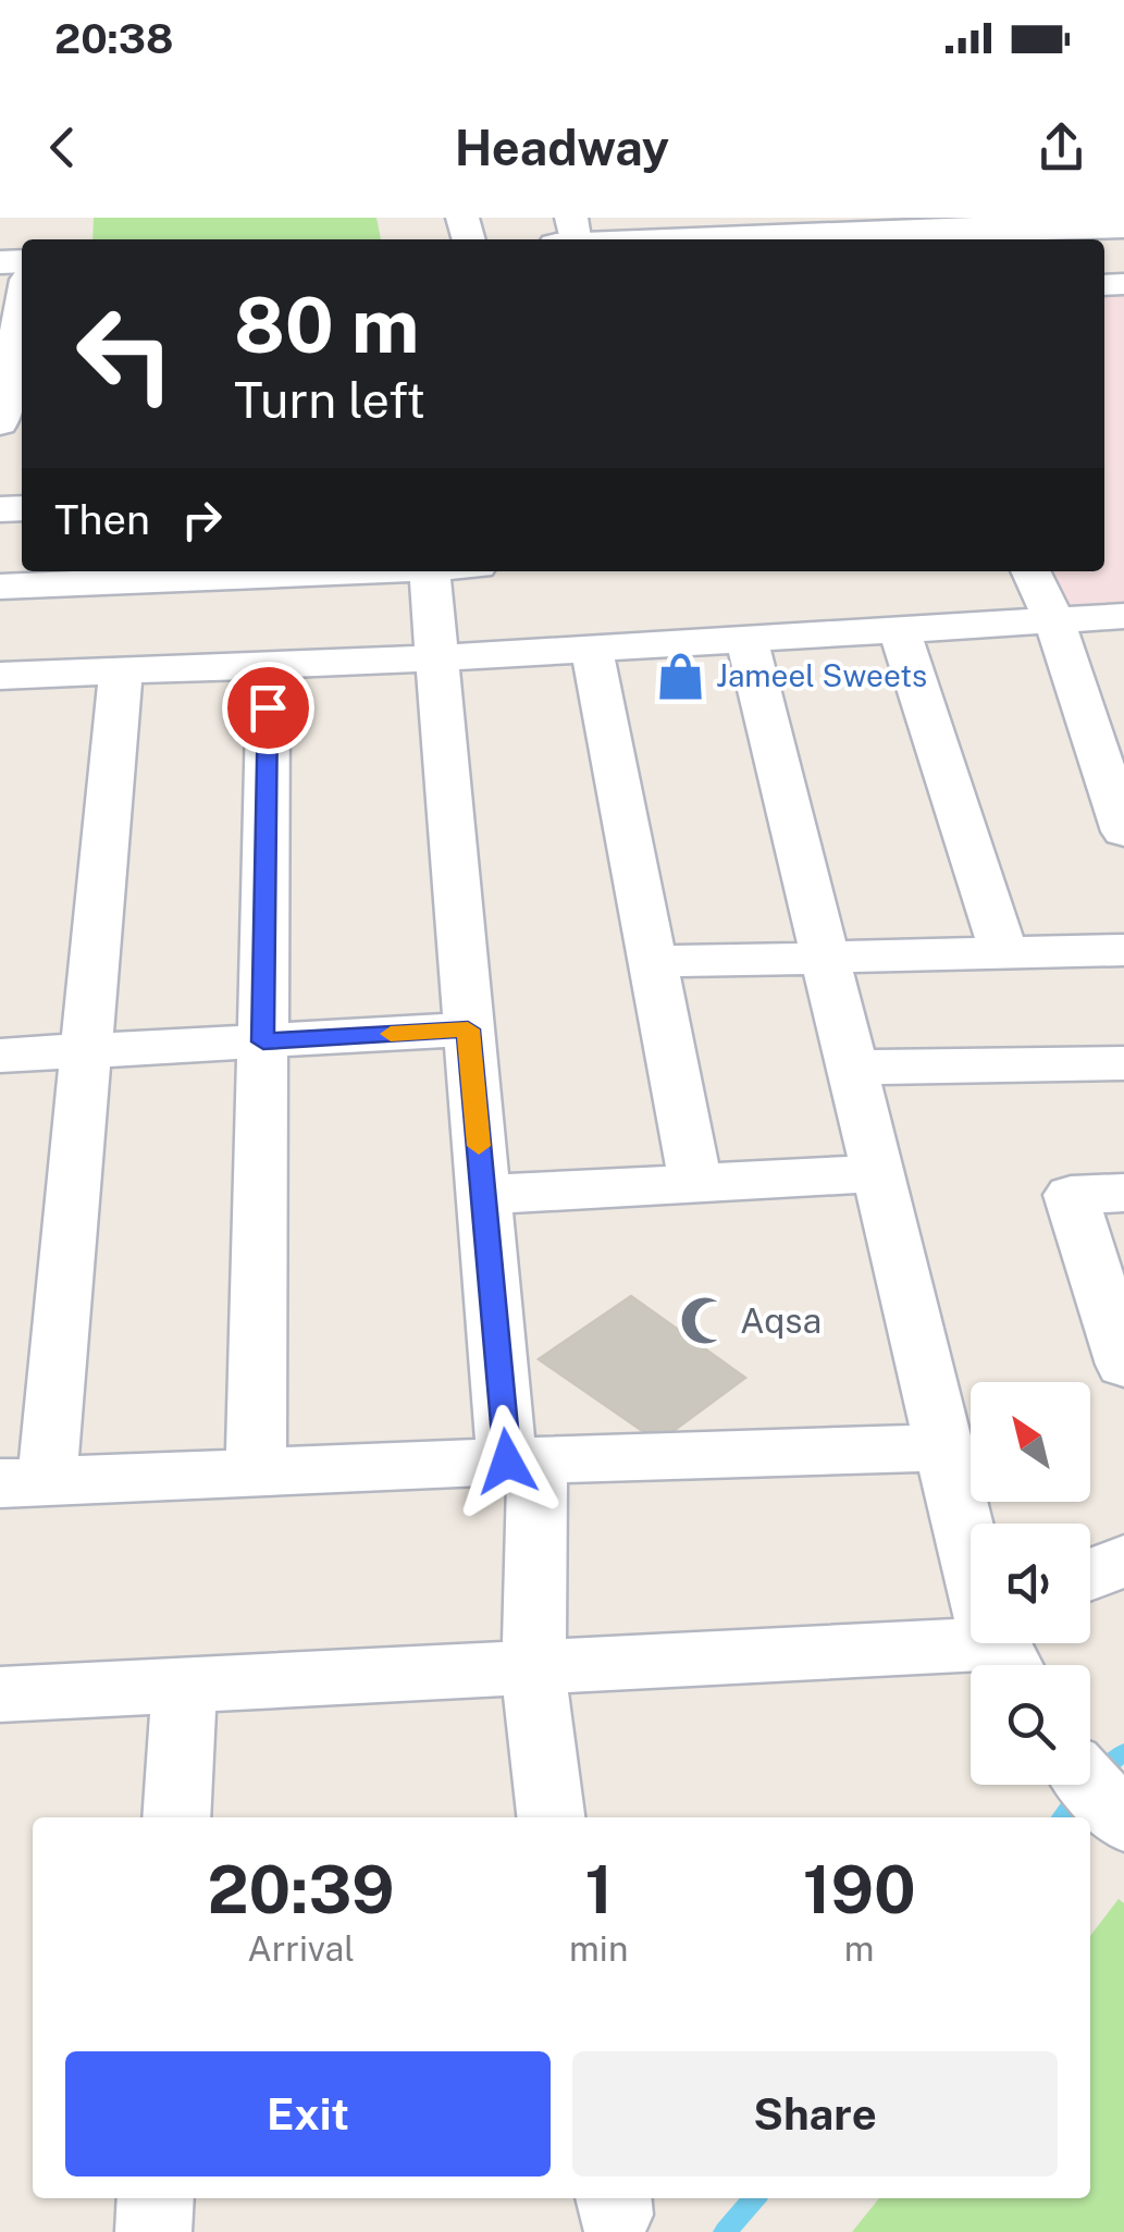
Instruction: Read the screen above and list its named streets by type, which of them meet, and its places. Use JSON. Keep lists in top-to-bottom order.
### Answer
{
  "places": {
    "shop": ["Jameel Sweets"],
    "mosque": ["Aqsa"]
  },
  "north": "top left",
  "page": {
    "status": "20:38",
    "header": "Headway",
    "turn": ["80 m", "Turn left"],
    "then": "Then",
    "eta": [
      "20:39",
      "Arrival",
      "1",
      "min",
      "190",
      "m"
    ],
    "buttons": ["Exit", "Share"]
  }
}
